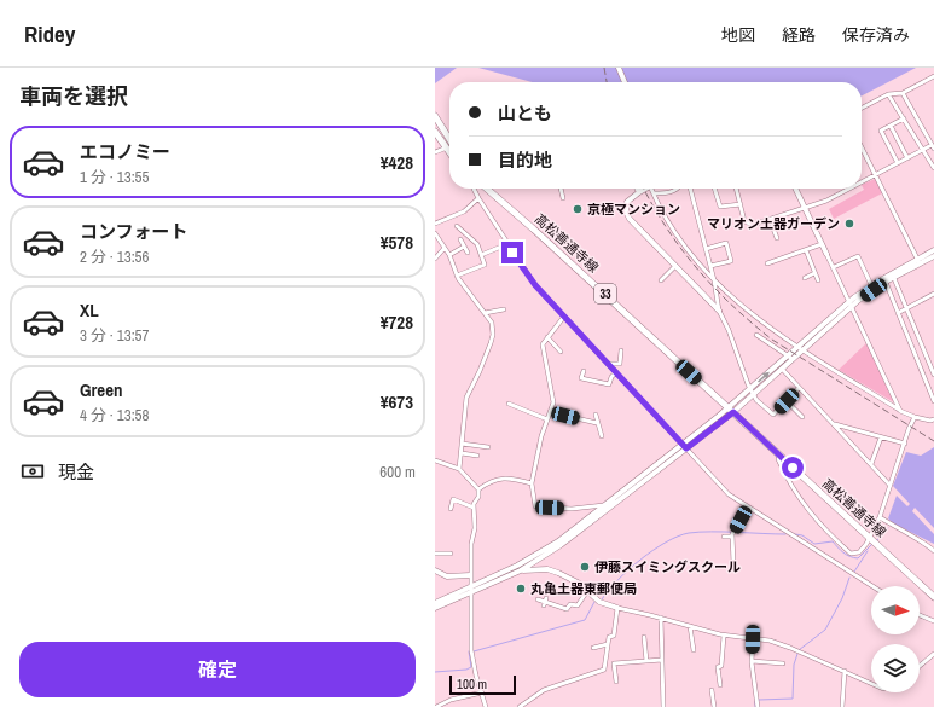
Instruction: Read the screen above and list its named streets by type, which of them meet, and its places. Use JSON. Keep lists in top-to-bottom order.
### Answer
{
  "streets": {
    "main road": ["高松善通寺線", "33"]
  },
  "places": [
    "京極マンション",
    "マリオン土器ガーデン",
    "伊藤スイミングスクール",
    "丸亀土器東郵便局"
  ],
  "scale_bar": "100 m",
  "north": "right",
  "page": {
    "header": "Ridey",
    "nav": ["地図", "経路", "保存済み"],
    "heading": "車両を選択",
    "banner": ["山とも", "目的地"],
    "list": [
      {
        "name": "エコノミー",
        "note": "1 分 · 13:55",
        "value": "¥428"
      },
      {
        "name": "コンフォート",
        "note": "2 分 · 13:56",
        "value": "¥578"
      },
      {
        "name": "XL",
        "note": "3 分 · 13:57",
        "value": "¥728"
      },
      {
        "name": "Green",
        "note": "4 分 · 13:58",
        "value": "¥673"
      }
    ],
    "pay": ["現金", "600 m"],
    "buttons": "確定",
    "scale": "100 m"
  }
}
